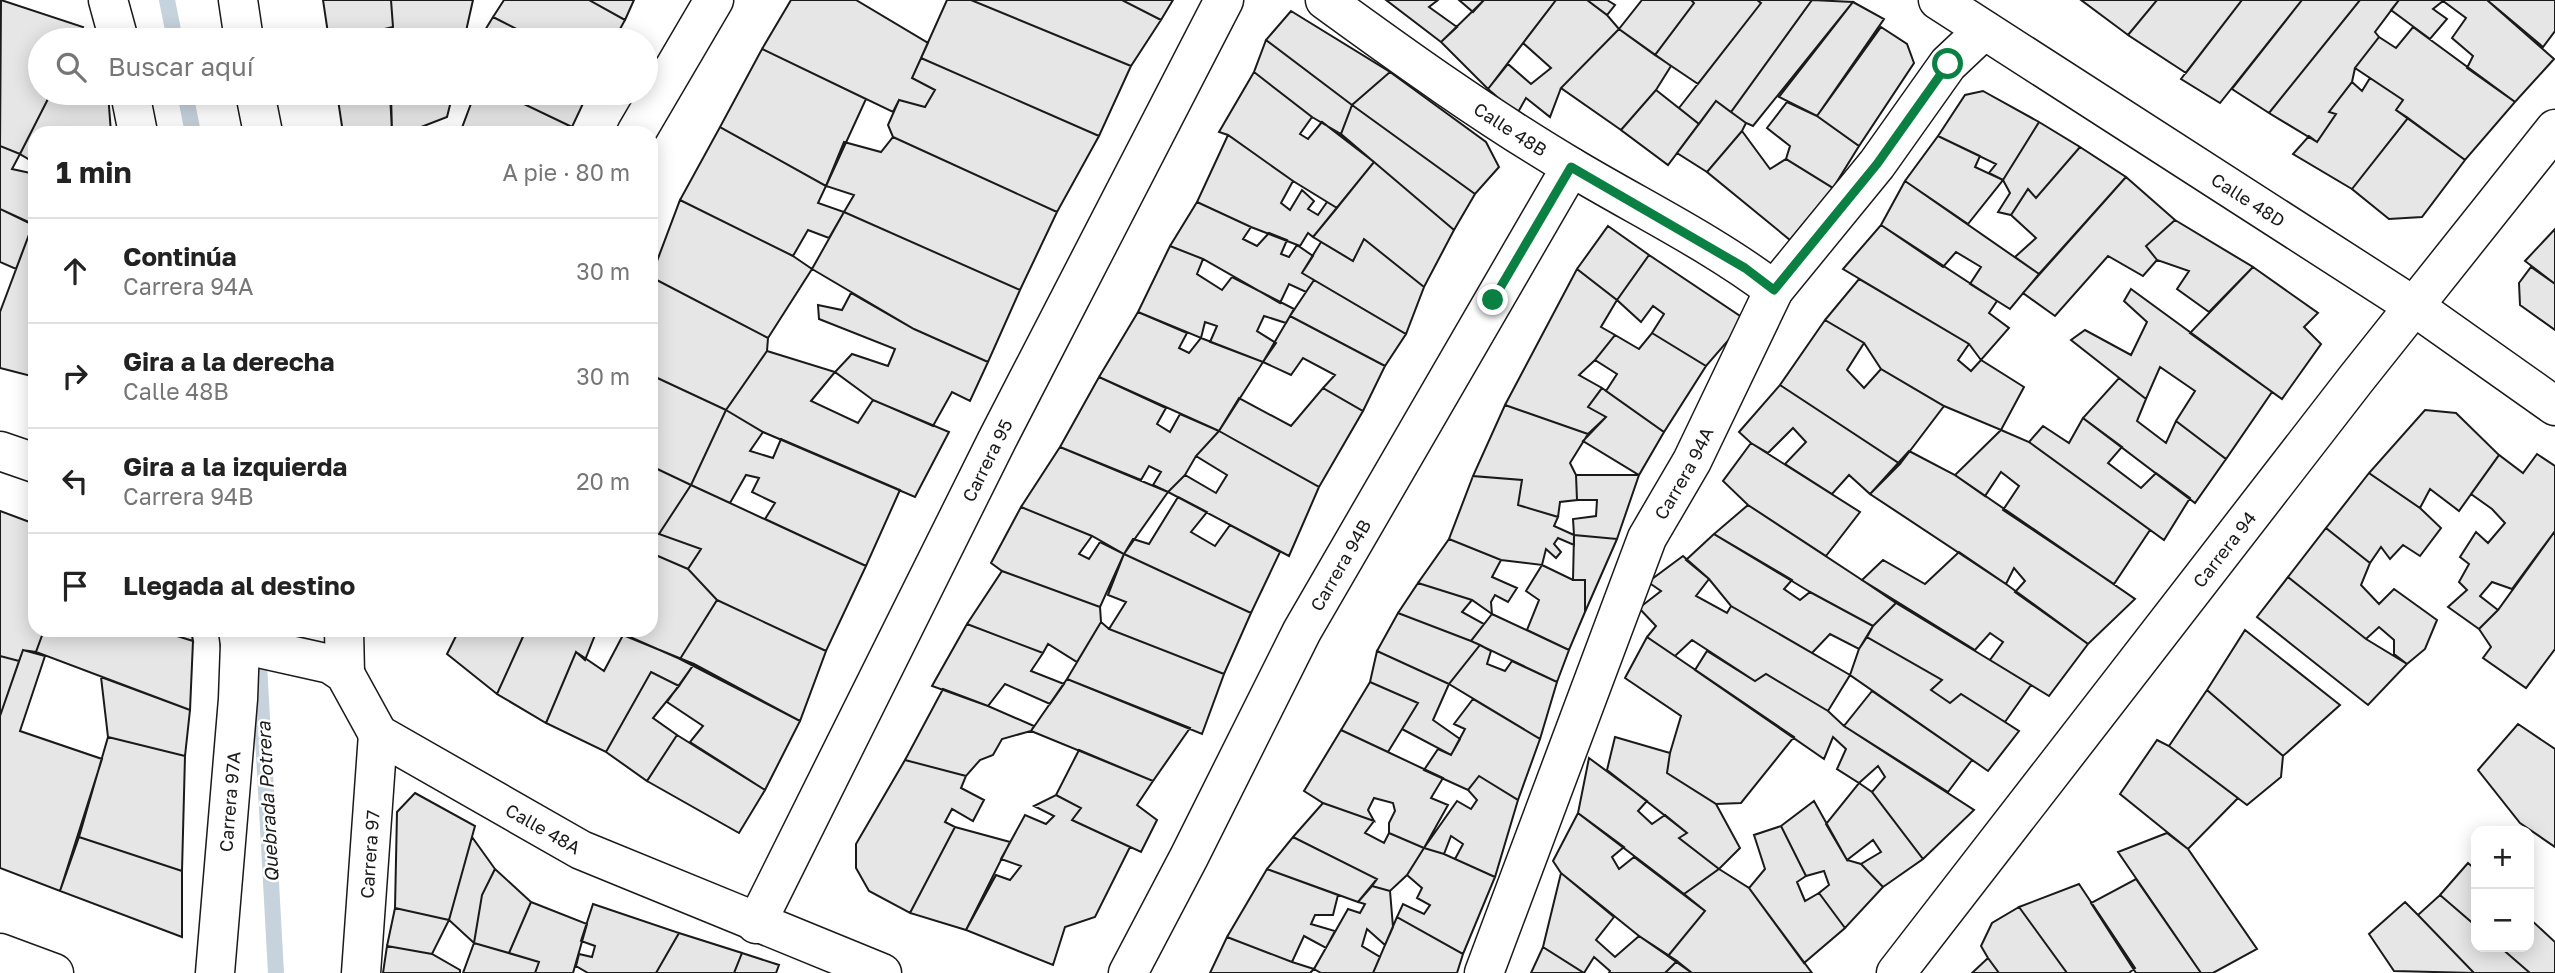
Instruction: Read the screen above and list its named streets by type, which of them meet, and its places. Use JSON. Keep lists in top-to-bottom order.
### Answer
{
  "streets": {
    "street": [
      "Calle 48B",
      "Calle 48D",
      "Carrera 95",
      "Carrera 94A",
      "Carrera 94",
      "Carrera 94B",
      "Carrera 97A",
      "Calle 48A",
      "Carrera 97"
    ]
  },
  "crossings": [
    ["Calle 48B", "Carrera 94A"],
    ["Calle 48B", "Carrera 94B"],
    ["Calle 48D", "Carrera 94A"],
    ["Calle 48D", "Carrera 94"],
    ["Carrera 95", "Calle 48A"],
    ["Calle 48A", "Carrera 97"]
  ],
  "water": ["Quebrada Potrera"],
  "page": {
    "search": "Buscar aquí",
    "heading": ["1 min", "A pie · 80 m"],
    "list": [
      ["Continúa", "Carrera 94A", "30 m"],
      ["Gira a la derecha", "Calle 48B", "30 m"],
      ["Gira a la izquierda", "Carrera 94B", "20 m"],
      "Llegada al destino"
    ],
    "map_buttons": ["+", "−"]
  }
}
